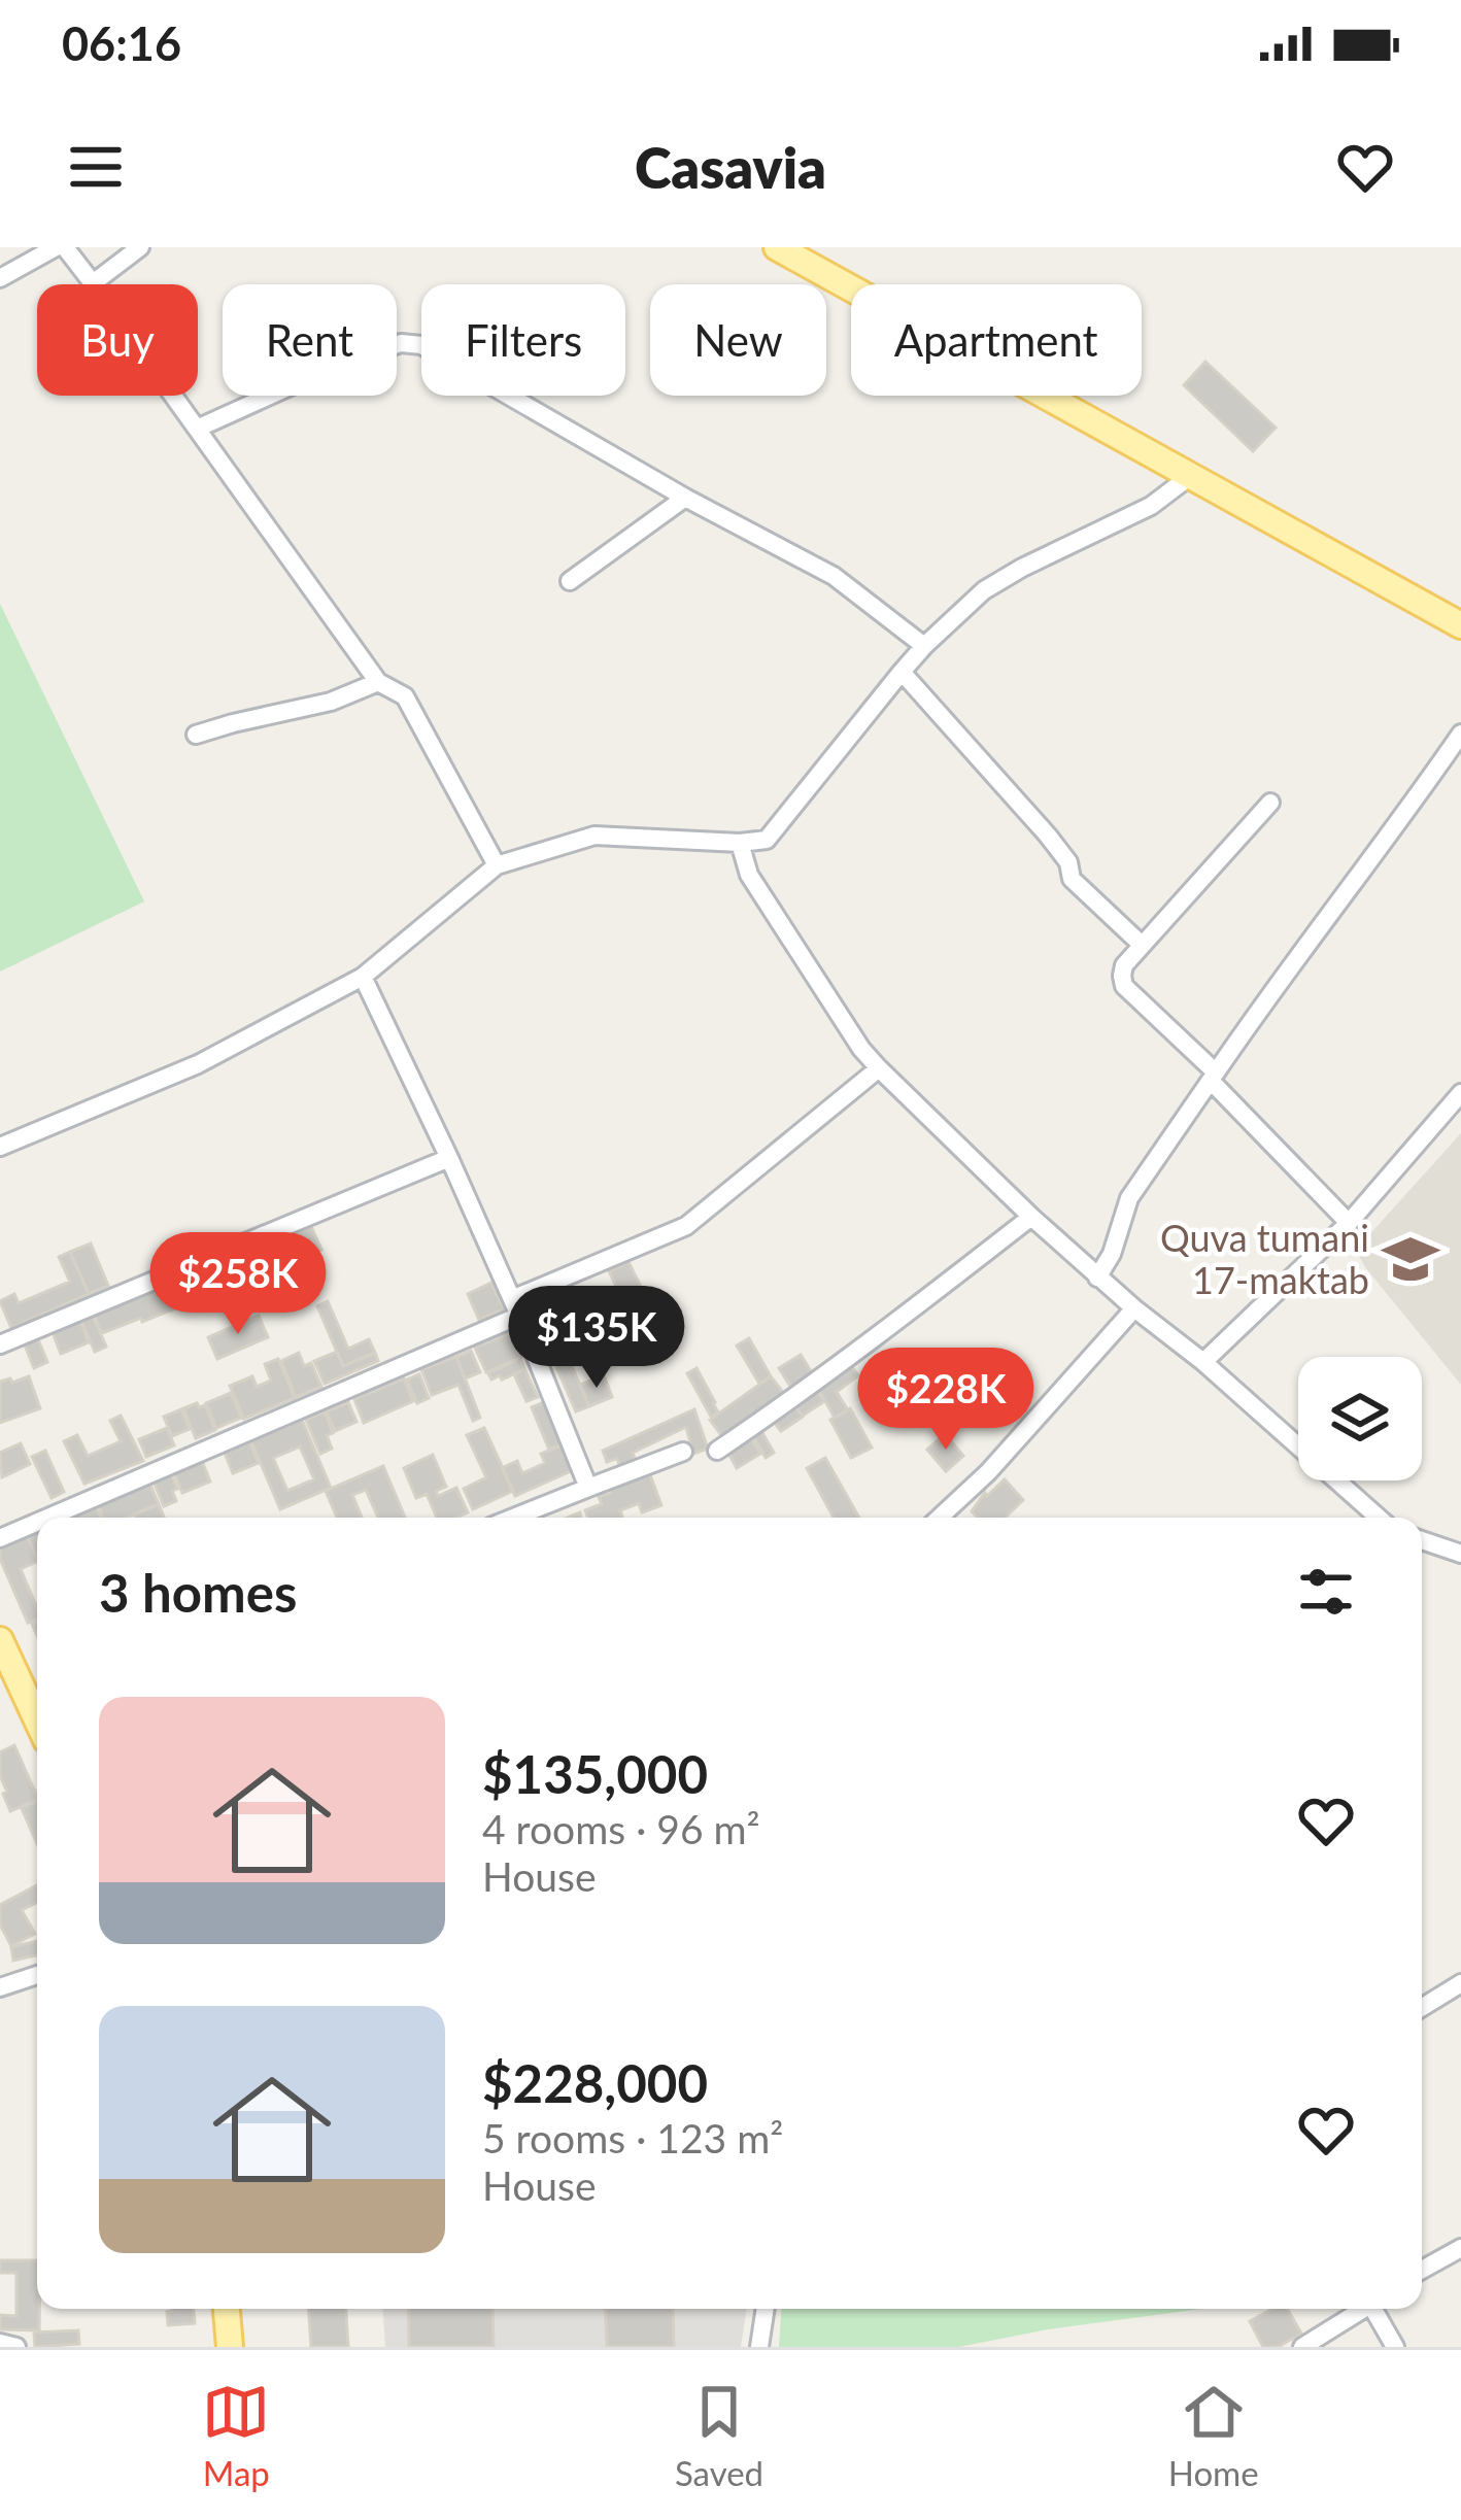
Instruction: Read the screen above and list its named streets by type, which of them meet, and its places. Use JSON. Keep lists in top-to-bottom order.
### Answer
{
  "places": {
    "school or university": ["Quva tumani 17-maktab"]
  },
  "page": {
    "status": "06:16",
    "header": "Casavia",
    "chip": [
      "Buy",
      "Rent",
      "Filters",
      "New",
      "Apartment"
    ],
    "price": ["$258K", "$135K", "$228K"],
    "heading": "3 homes",
    "list": [
      {
        "name": "$135,000",
        "note": "4 rooms · 96 m² · House"
      },
      {
        "name": "$228,000",
        "note": "5 rooms · 123 m² · House"
      }
    ],
    "tabs": ["Map", "Saved", "Home"]
  }
}
